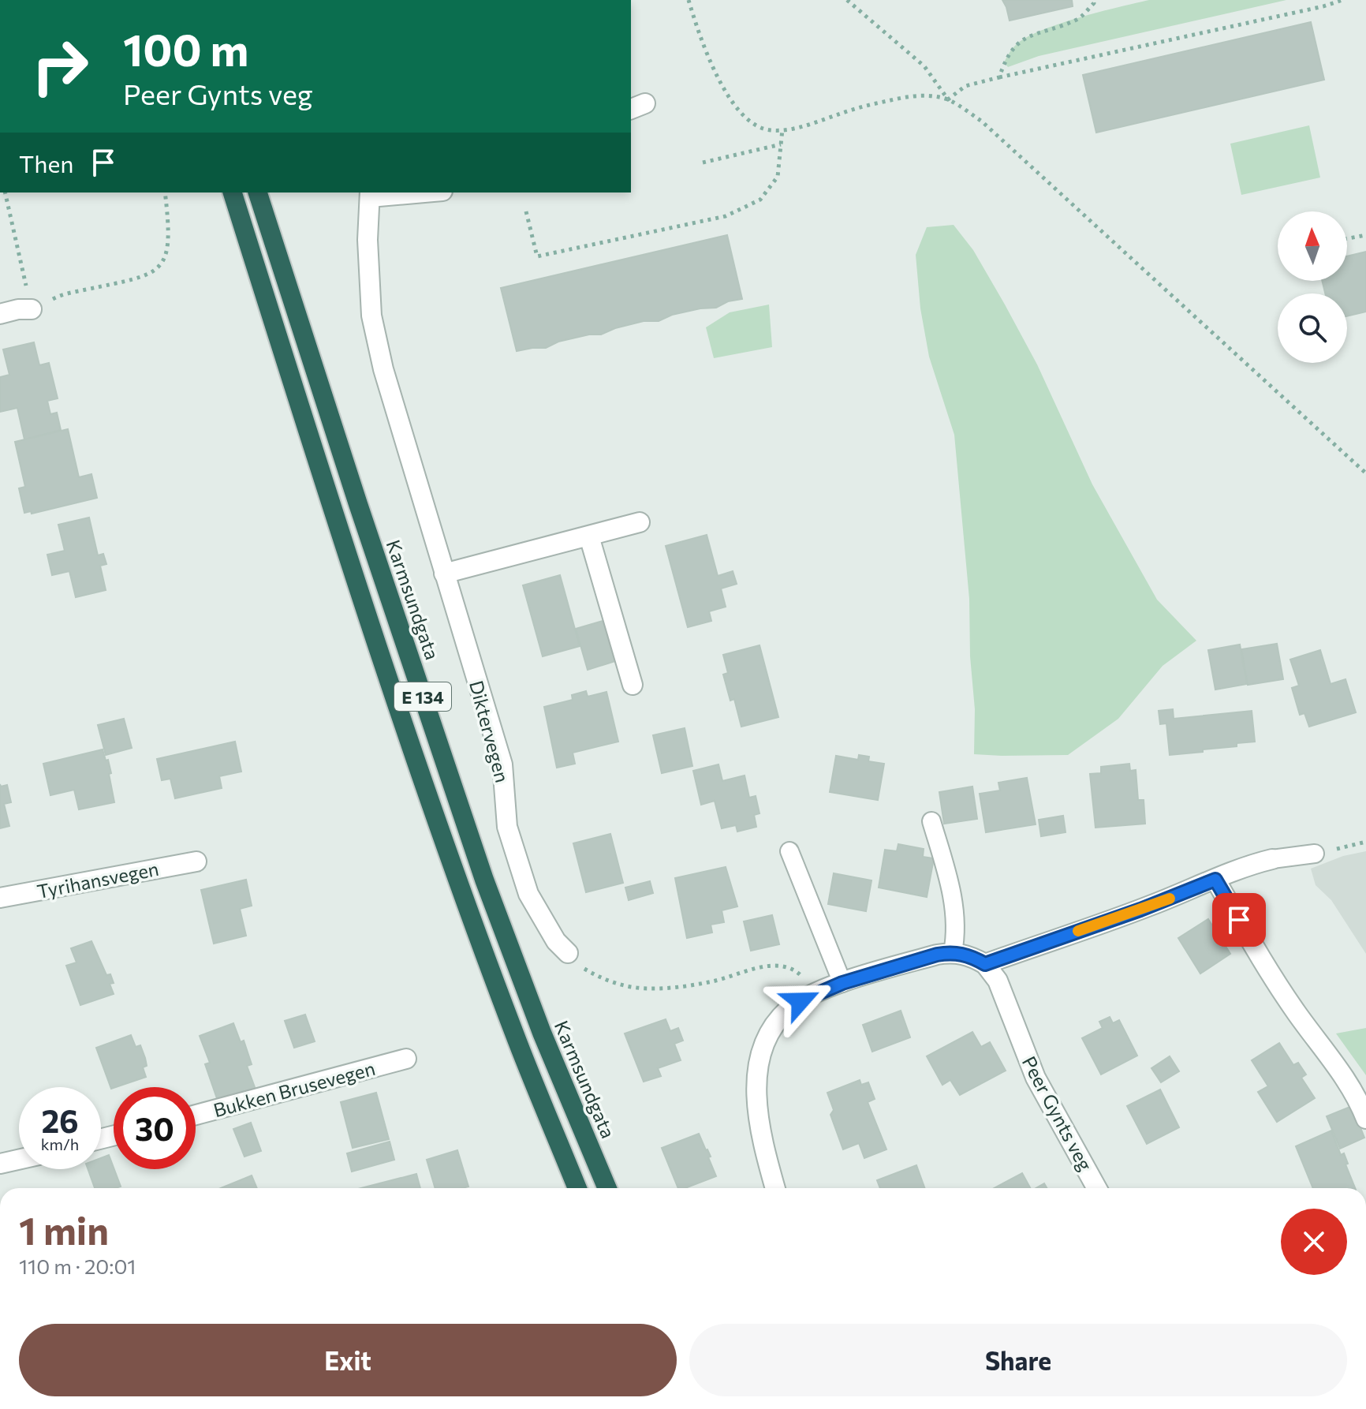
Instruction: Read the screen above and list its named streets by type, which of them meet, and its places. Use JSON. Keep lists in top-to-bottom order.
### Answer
{
  "streets": {
    "highway": ["Karmsundgata", "E 134"],
    "street": [
      "Diktervegen",
      "Tyrihansvegen",
      "Bukken Brusevegen",
      "Peer Gynts veg"
    ]
  },
  "north": "top",
  "page": {
    "turn": ["100 m", "Peer Gynts veg"],
    "then": "Then",
    "speed": "26 km/h",
    "limit": "30",
    "heading": ["1 min", "110 m · 20:01"],
    "buttons": ["Exit", "Share"]
  }
}
